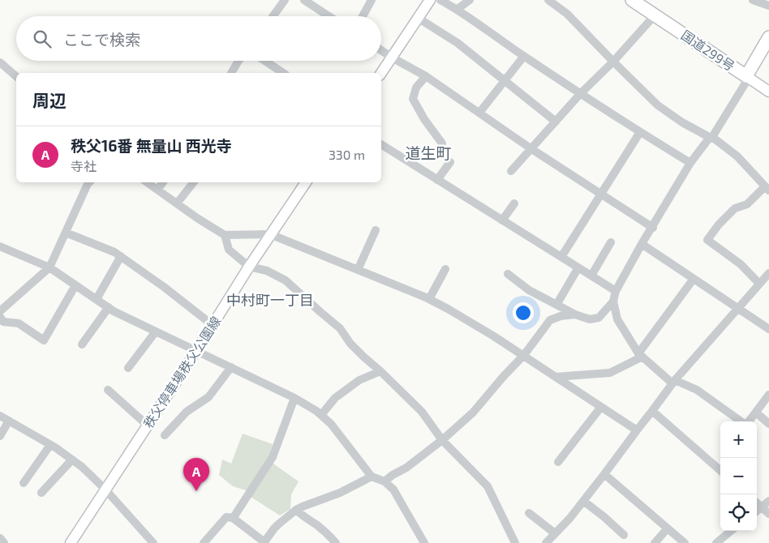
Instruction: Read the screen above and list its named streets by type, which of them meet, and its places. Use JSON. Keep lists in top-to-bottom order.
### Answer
{
  "streets": {
    "highway": ["国道299号"],
    "main road": ["秩父停車場秩父公園線"]
  },
  "districts": ["道生町", "中村町一丁目"],
  "page": {
    "search": "ここで検索",
    "heading": "周辺",
    "list": [
      {
        "mark": "A",
        "name": "秩父16番 無量山 西光寺",
        "note": "寺社",
        "value": "330 m"
      }
    ],
    "map_buttons": ["+", "−"],
    "pins": "A"
  }
}
